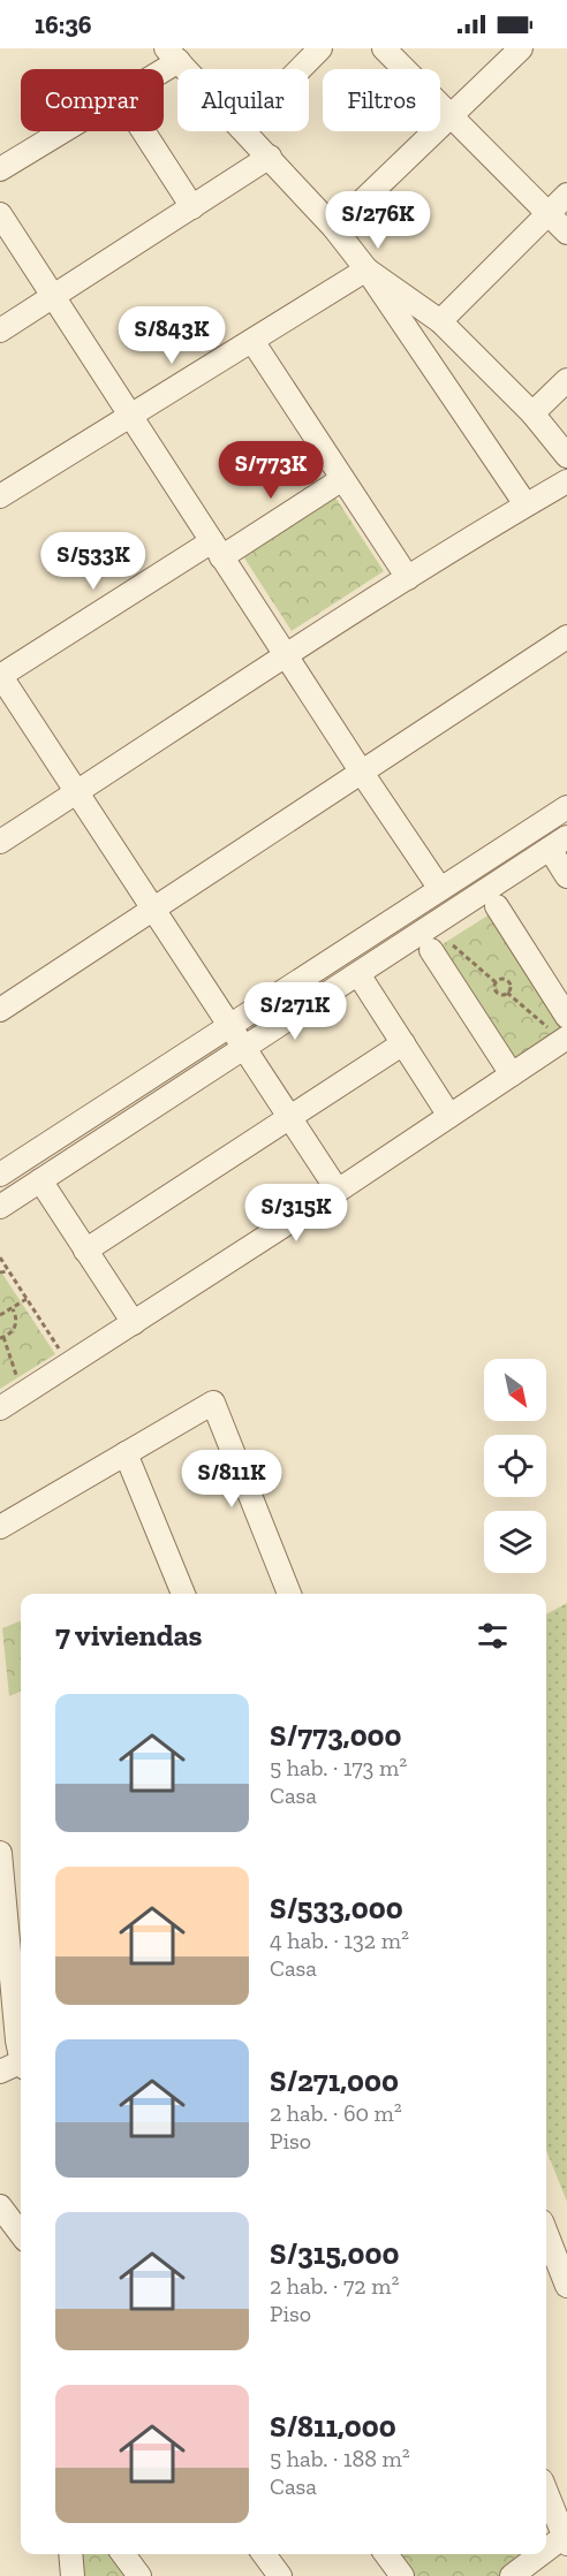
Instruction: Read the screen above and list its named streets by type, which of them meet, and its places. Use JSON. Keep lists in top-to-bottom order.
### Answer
{
  "north": "bottom right",
  "page": {
    "status": "16:36",
    "chip": ["Comprar", "Alquilar", "Filtros"],
    "price": [
      "S/276K",
      "S/843K",
      "S/773K",
      "S/533K",
      "S/271K",
      "S/315K",
      "S/811K"
    ],
    "heading": "7 viviendas",
    "list": [
      {
        "name": "S/773,000",
        "note": "5 hab. · 173 m² · Casa"
      },
      {
        "name": "S/533,000",
        "note": "4 hab. · 132 m² · Casa"
      },
      {
        "name": "S/271,000",
        "note": "2 hab. · 60 m² · Piso"
      },
      {
        "name": "S/315,000",
        "note": "2 hab. · 72 m² · Piso"
      },
      {
        "name": "S/811,000",
        "note": "5 hab. · 188 m² · Casa"
      }
    ]
  }
}
